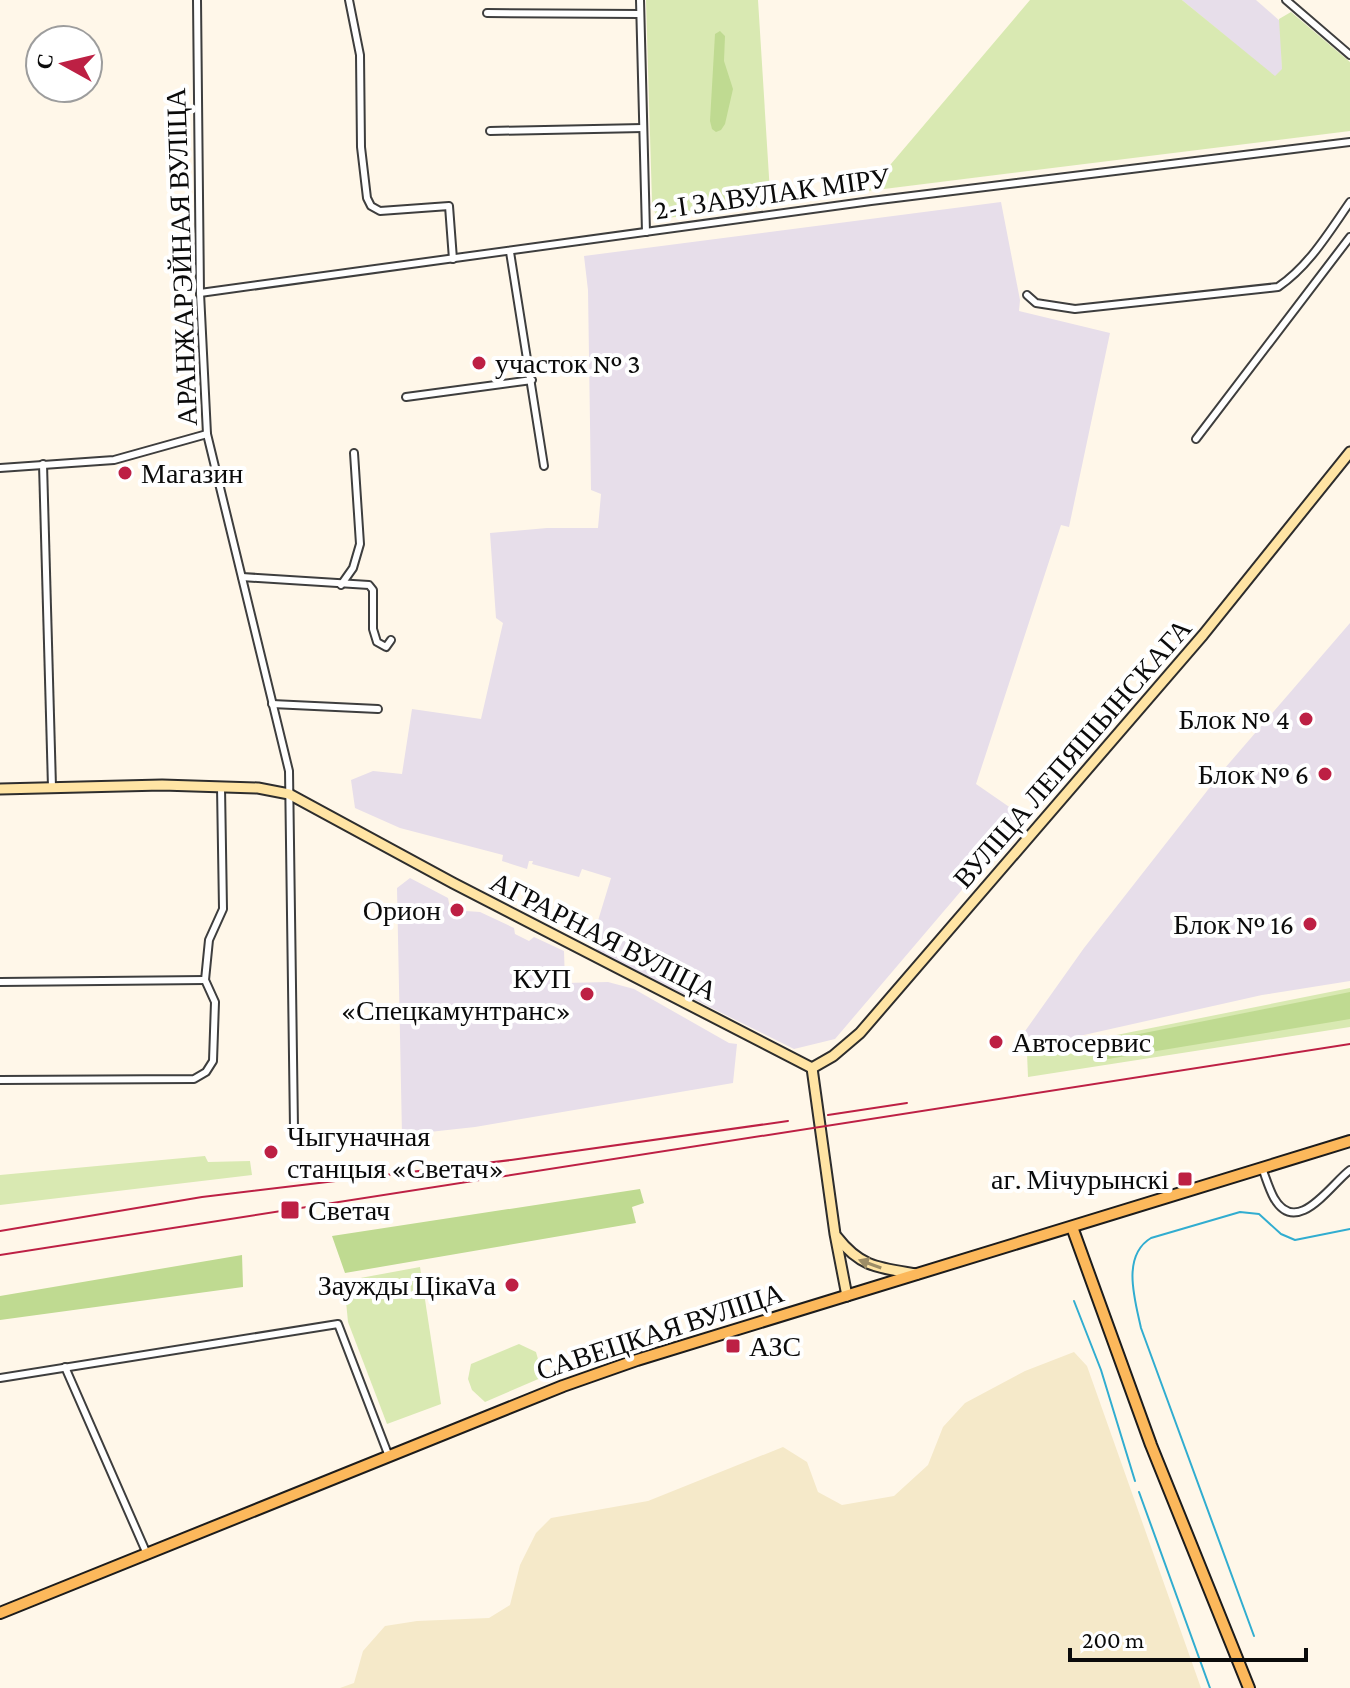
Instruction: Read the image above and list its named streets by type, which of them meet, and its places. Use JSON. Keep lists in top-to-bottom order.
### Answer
{
  "streets": {
    "main road": ["САВЕЦКАЯ ВУЛІЦА"],
    "street": [
      "2-І ЗАВУЛАК МІРУ",
      "АРАНЖАРЭЙНАЯ ВУЛІЦА",
      "ВУЛІЦА ЛЕПЯШЫНСКАГА",
      "АГРАРНАЯ ВУЛІЦА"
    ]
  },
  "crossings": [
    ["2-І ЗАВУЛАК МІРУ", "АРАНЖАРЭЙНАЯ ВУЛІЦА"],
    ["АРАНЖАРЭЙНАЯ ВУЛІЦА", "АГРАРНАЯ ВУЛІЦА"],
    ["ВУЛІЦА ЛЕПЯШЫНСКАГА", "АГРАРНАЯ ВУЛІЦА"]
  ],
  "places": {
    "other": [
      "участок № 3",
      "Магазин",
      "Блок № 4",
      "Блок № 6",
      "Орион",
      "Блок № 16",
      "КУП «Спецкамунтранс»",
      "Автосервис",
      "Чыгуначная станцыя «Светач»",
      "Заужды ЦікаVа"
    ],
    "transit": ["аг. Мічурынскі", "Светач", "АЗС"]
  },
  "scale_bar": "200 m",
  "north": "left"
}
